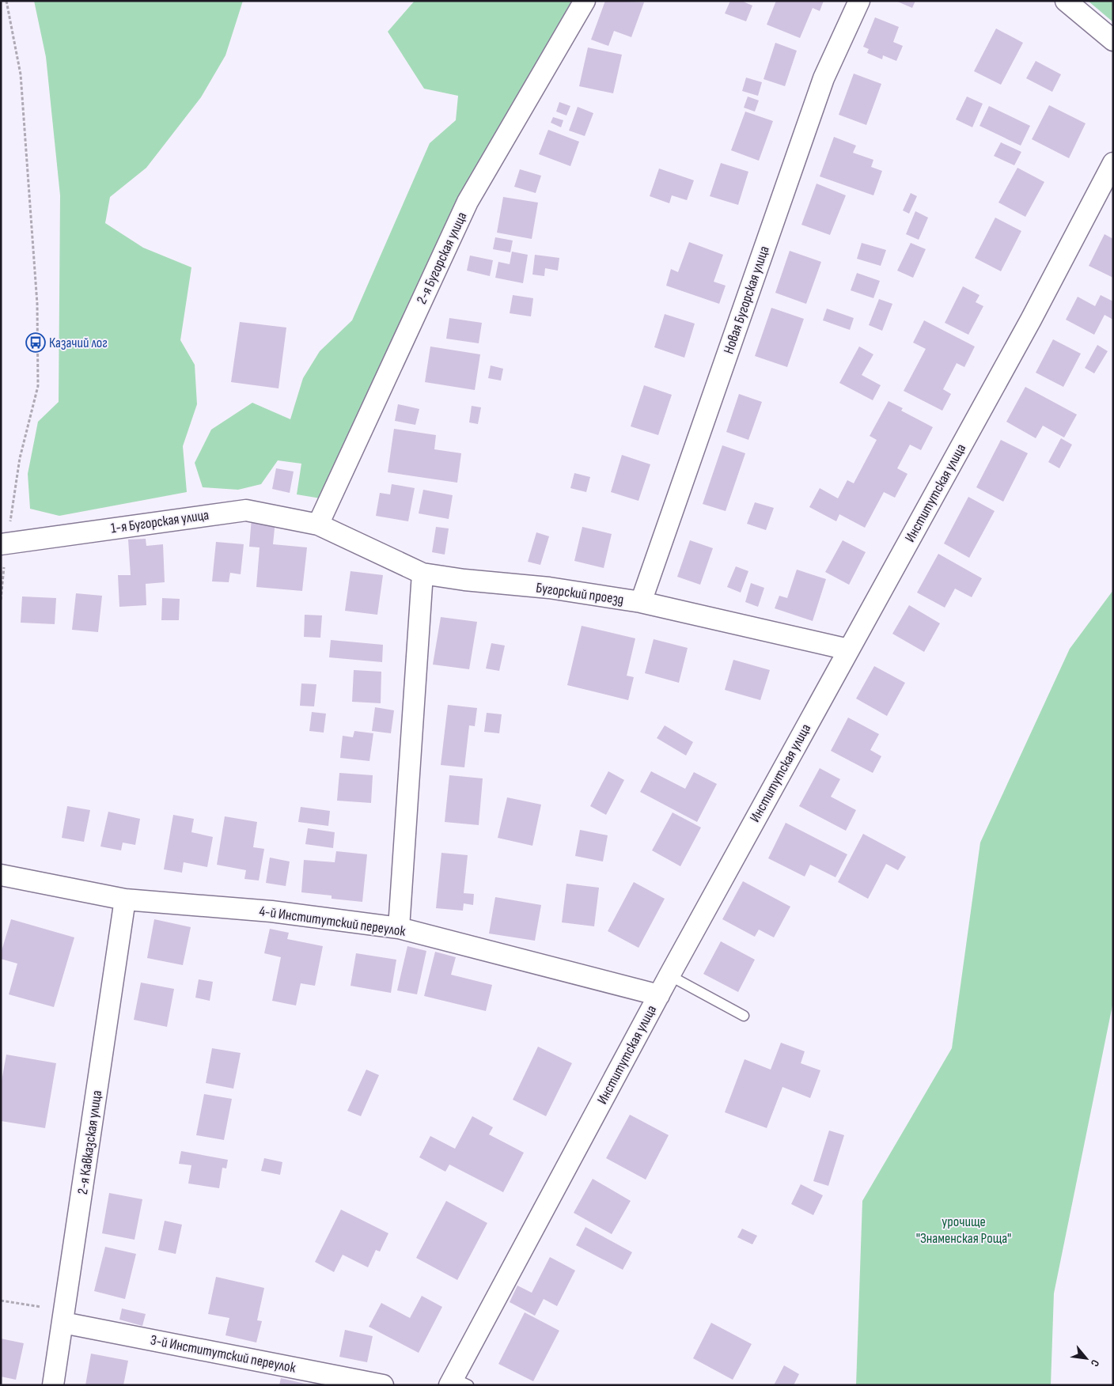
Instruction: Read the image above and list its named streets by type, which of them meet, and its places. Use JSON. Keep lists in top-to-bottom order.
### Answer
{
  "streets": {
    "street": [
      "2-я Бугорская улица",
      "Новая Бугорская улица",
      "Институтская улица",
      "1-я Бугорская улица",
      "Бугорский проезд",
      "4-й Институтский переулок",
      "2-я Кавказская улица",
      "3-й Институтский переулок"
    ]
  },
  "crossings": [
    ["2-я Бугорская улица", "1-я Бугорская улица"],
    ["2-я Бугорская улица", "Бугорский проезд"],
    ["Новая Бугорская улица", "Бугорский проезд"],
    ["Институтская улица", "Бугорский проезд"],
    ["Институтская улица", "4-й Институтский переулок"],
    ["1-я Бугорская улица", "Бугорский проезд"],
    ["4-й Институтский переулок", "2-я Кавказская улица"],
    ["2-я Кавказская улица", "3-й Институтский переулок"]
  ],
  "parks": ["урочище \"Знаменская Роща\""],
  "places": {
    "bus stop": ["Казачий лог"]
  },
  "north": "bottom right"
}
